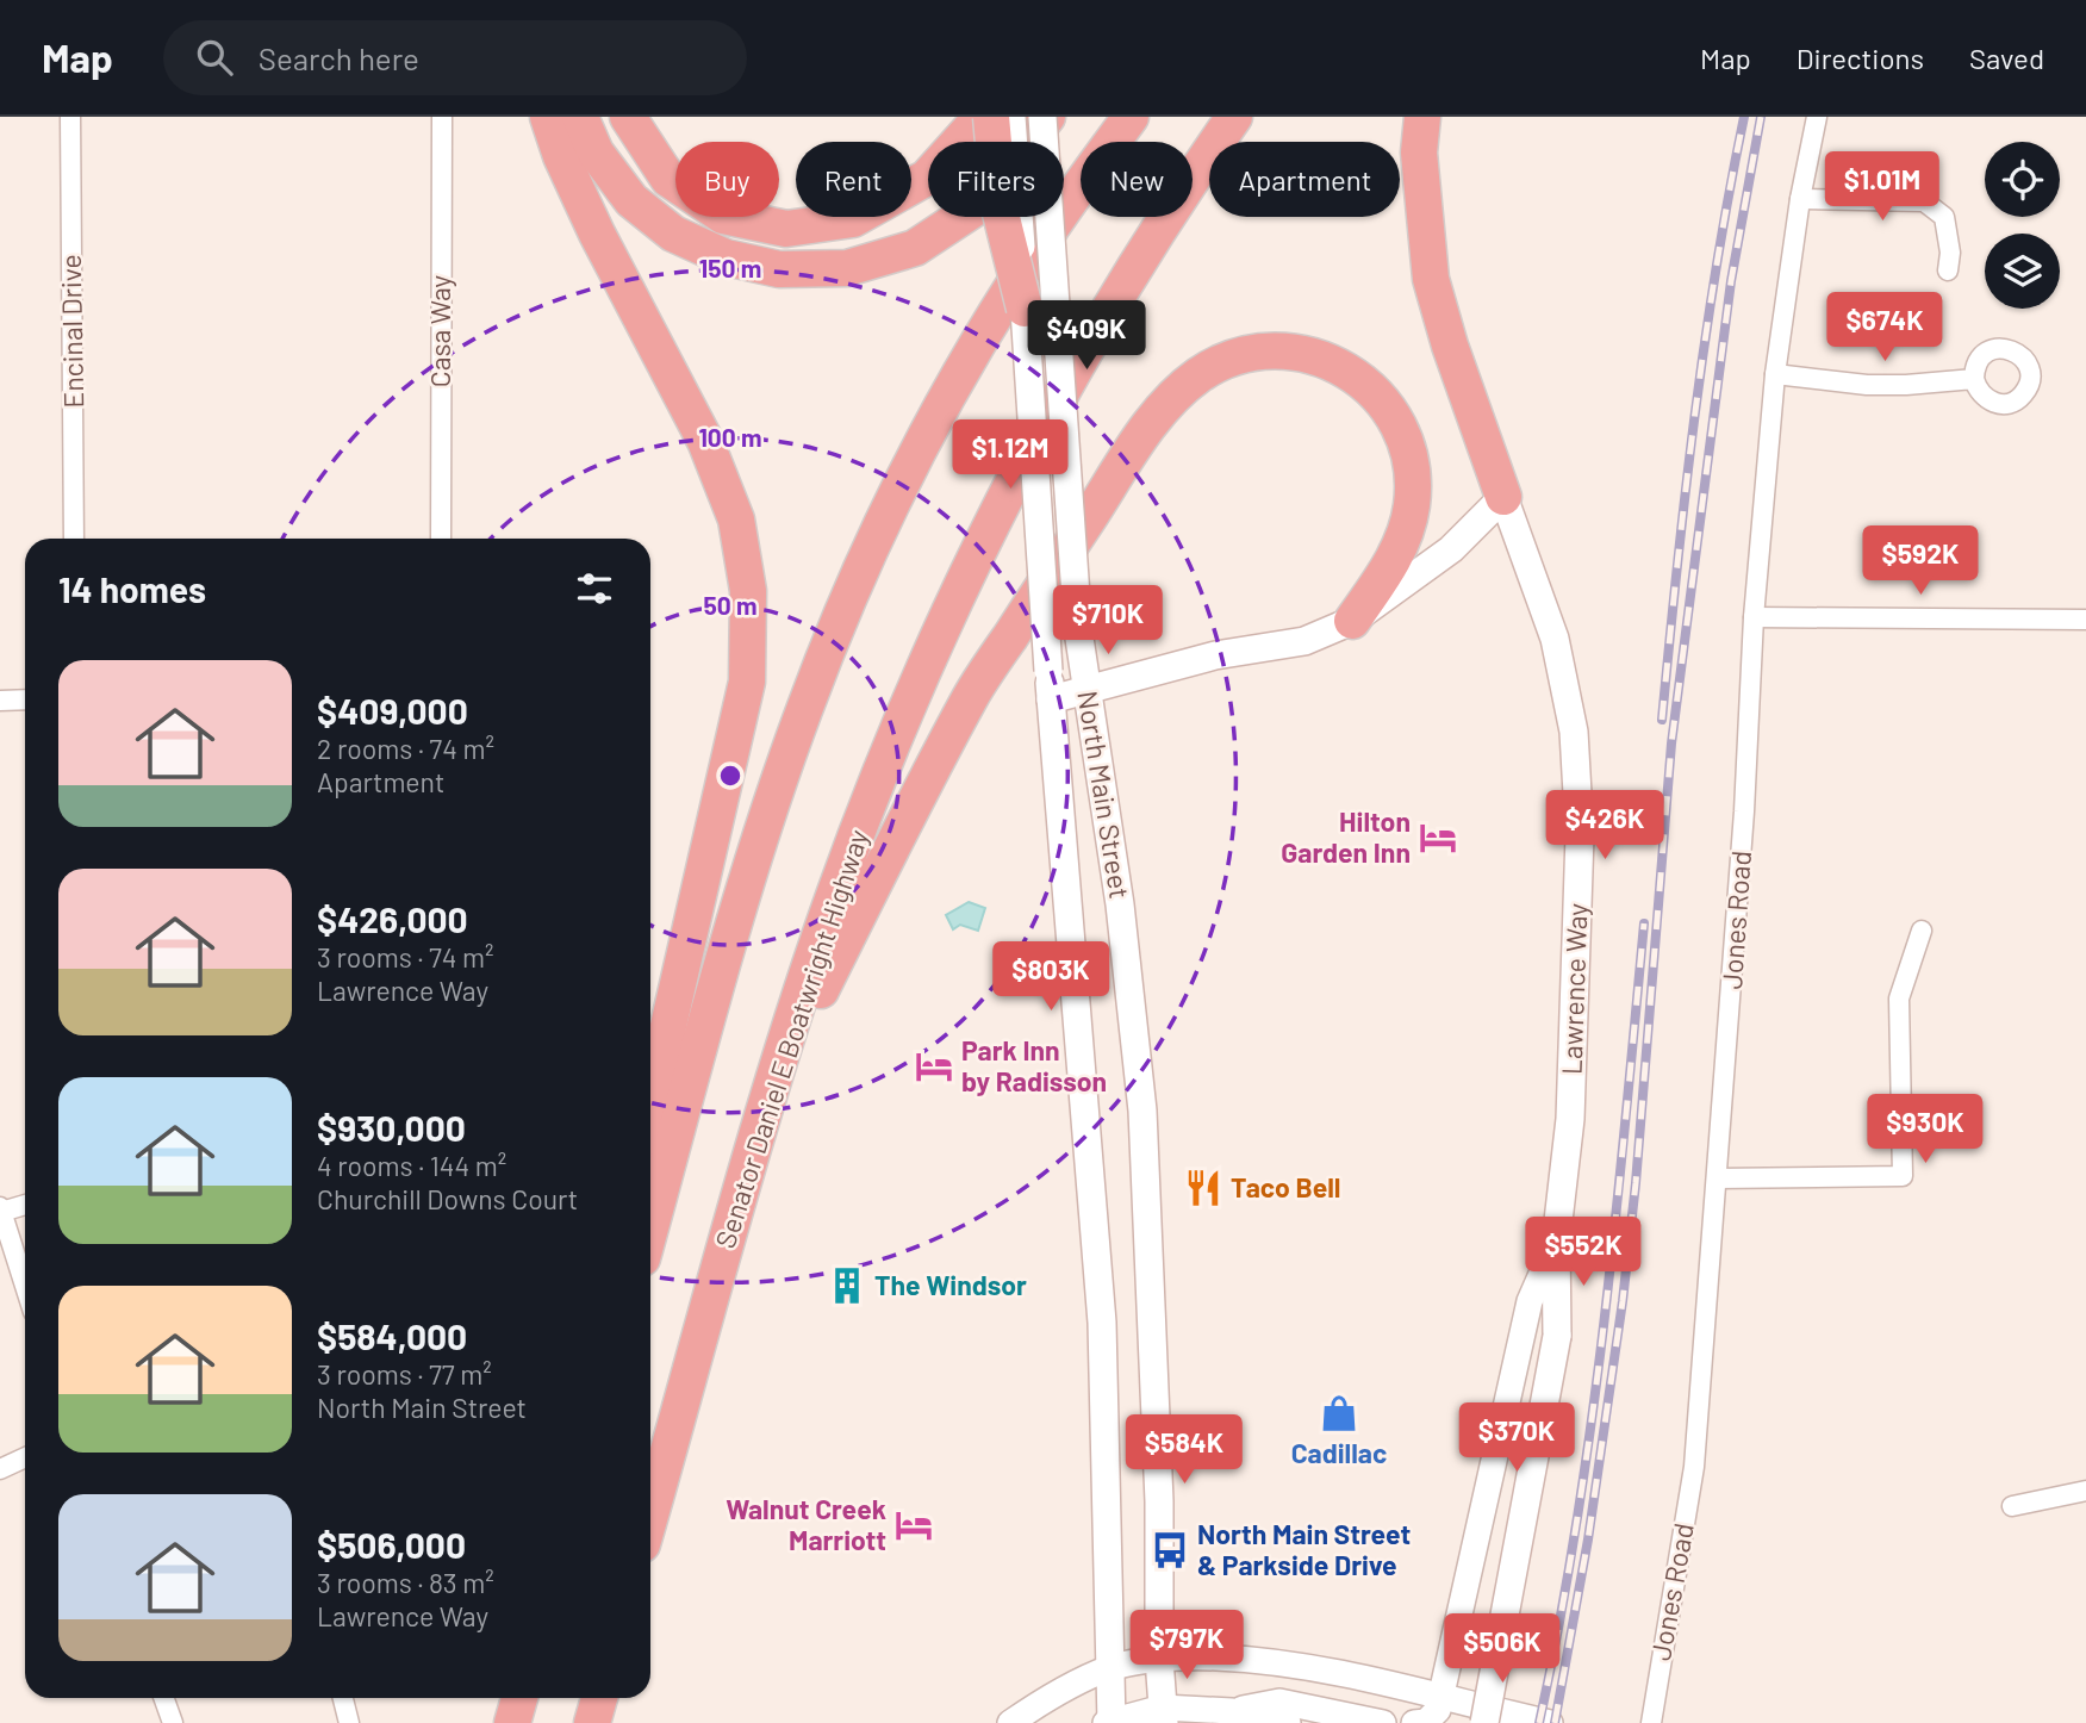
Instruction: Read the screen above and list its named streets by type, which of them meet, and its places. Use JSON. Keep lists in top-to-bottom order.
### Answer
{
  "streets": {
    "highway": ["Senator Daniel E Boatwright Highway"],
    "main road": ["North Main Street", "Lawrence Way"],
    "street": ["Encinal Drive", "Casa Way", "Jones Road"]
  },
  "places": {
    "hotel": ["Hilton Garden Inn", "Park Inn by Radisson", "Walnut Creek Marriott"],
    "restaurant": ["Taco Bell"],
    "building": ["The Windsor"],
    "shop": ["Cadillac"],
    "bus stop": ["North Main Street & Parkside Drive"]
  },
  "page": {
    "header": "Map",
    "search": "Search here",
    "nav": ["Map", "Directions", "Saved"],
    "chip": [
      "Buy",
      "Rent",
      "Filters",
      "New",
      "Apartment"
    ],
    "price": [
      "$1.01M",
      "$674K",
      "$409K",
      "$1.12M",
      "$592K",
      "$710K",
      "$426K",
      "$803K",
      "$930K",
      "$552K",
      "$370K",
      "$584K",
      "$797K",
      "$506K"
    ],
    "heading": "14 homes",
    "list": [
      {
        "name": "$409,000",
        "note": "2 rooms · 74 m² · Apartment"
      },
      {
        "name": "$426,000",
        "note": "3 rooms · 74 m² · Lawrence Way"
      },
      {
        "name": "$930,000",
        "note": "4 rooms · 144 m² · Churchill Downs Court"
      },
      {
        "name": "$584,000",
        "note": "3 rooms · 77 m² · North Main Street"
      },
      {
        "name": "$506,000",
        "note": "3 rooms · 83 m² · Lawrence Way"
      }
    ]
  },
  "rings": ["150 m", "100 m", "50 m"]
}
